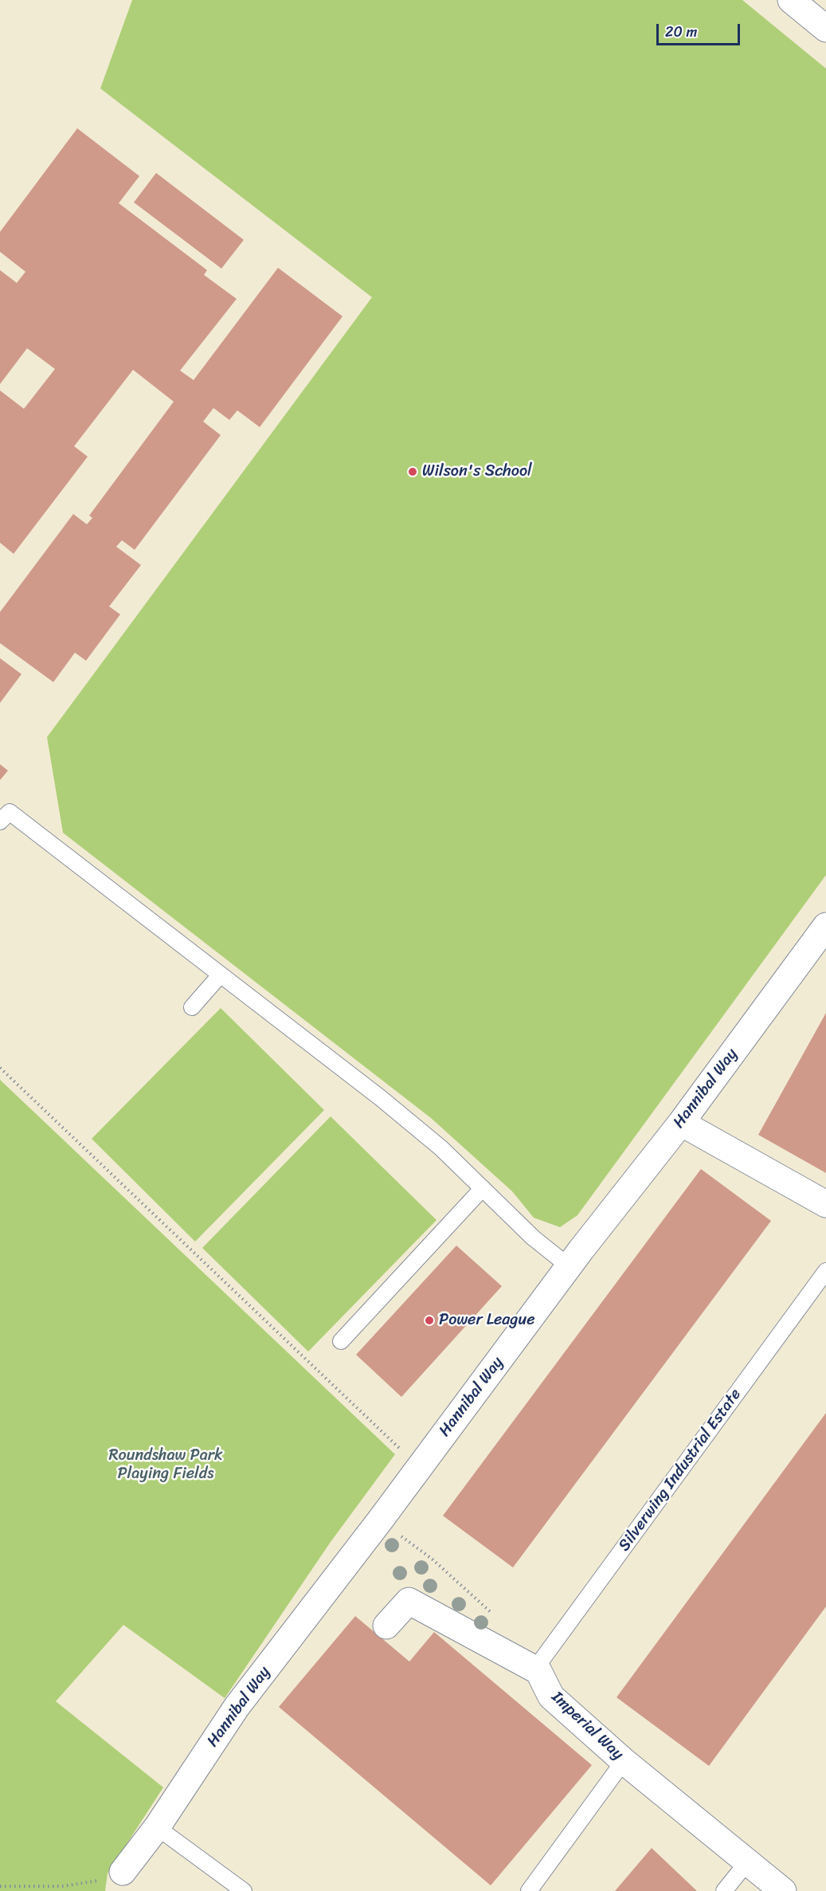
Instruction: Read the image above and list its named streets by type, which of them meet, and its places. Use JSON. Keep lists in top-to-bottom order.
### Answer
{
  "streets": {
    "street": ["Hannibal Way", "Imperial Way"],
    "lane": ["Silverwing Industrial Estate"]
  },
  "crossings": [
    ["Silverwing Industrial Estate", "Imperial Way"]
  ],
  "parks": ["Roundshaw Park Playing Fields"],
  "places": ["Wilson's School", "Power League"],
  "scale_bar": "20 m"
}
